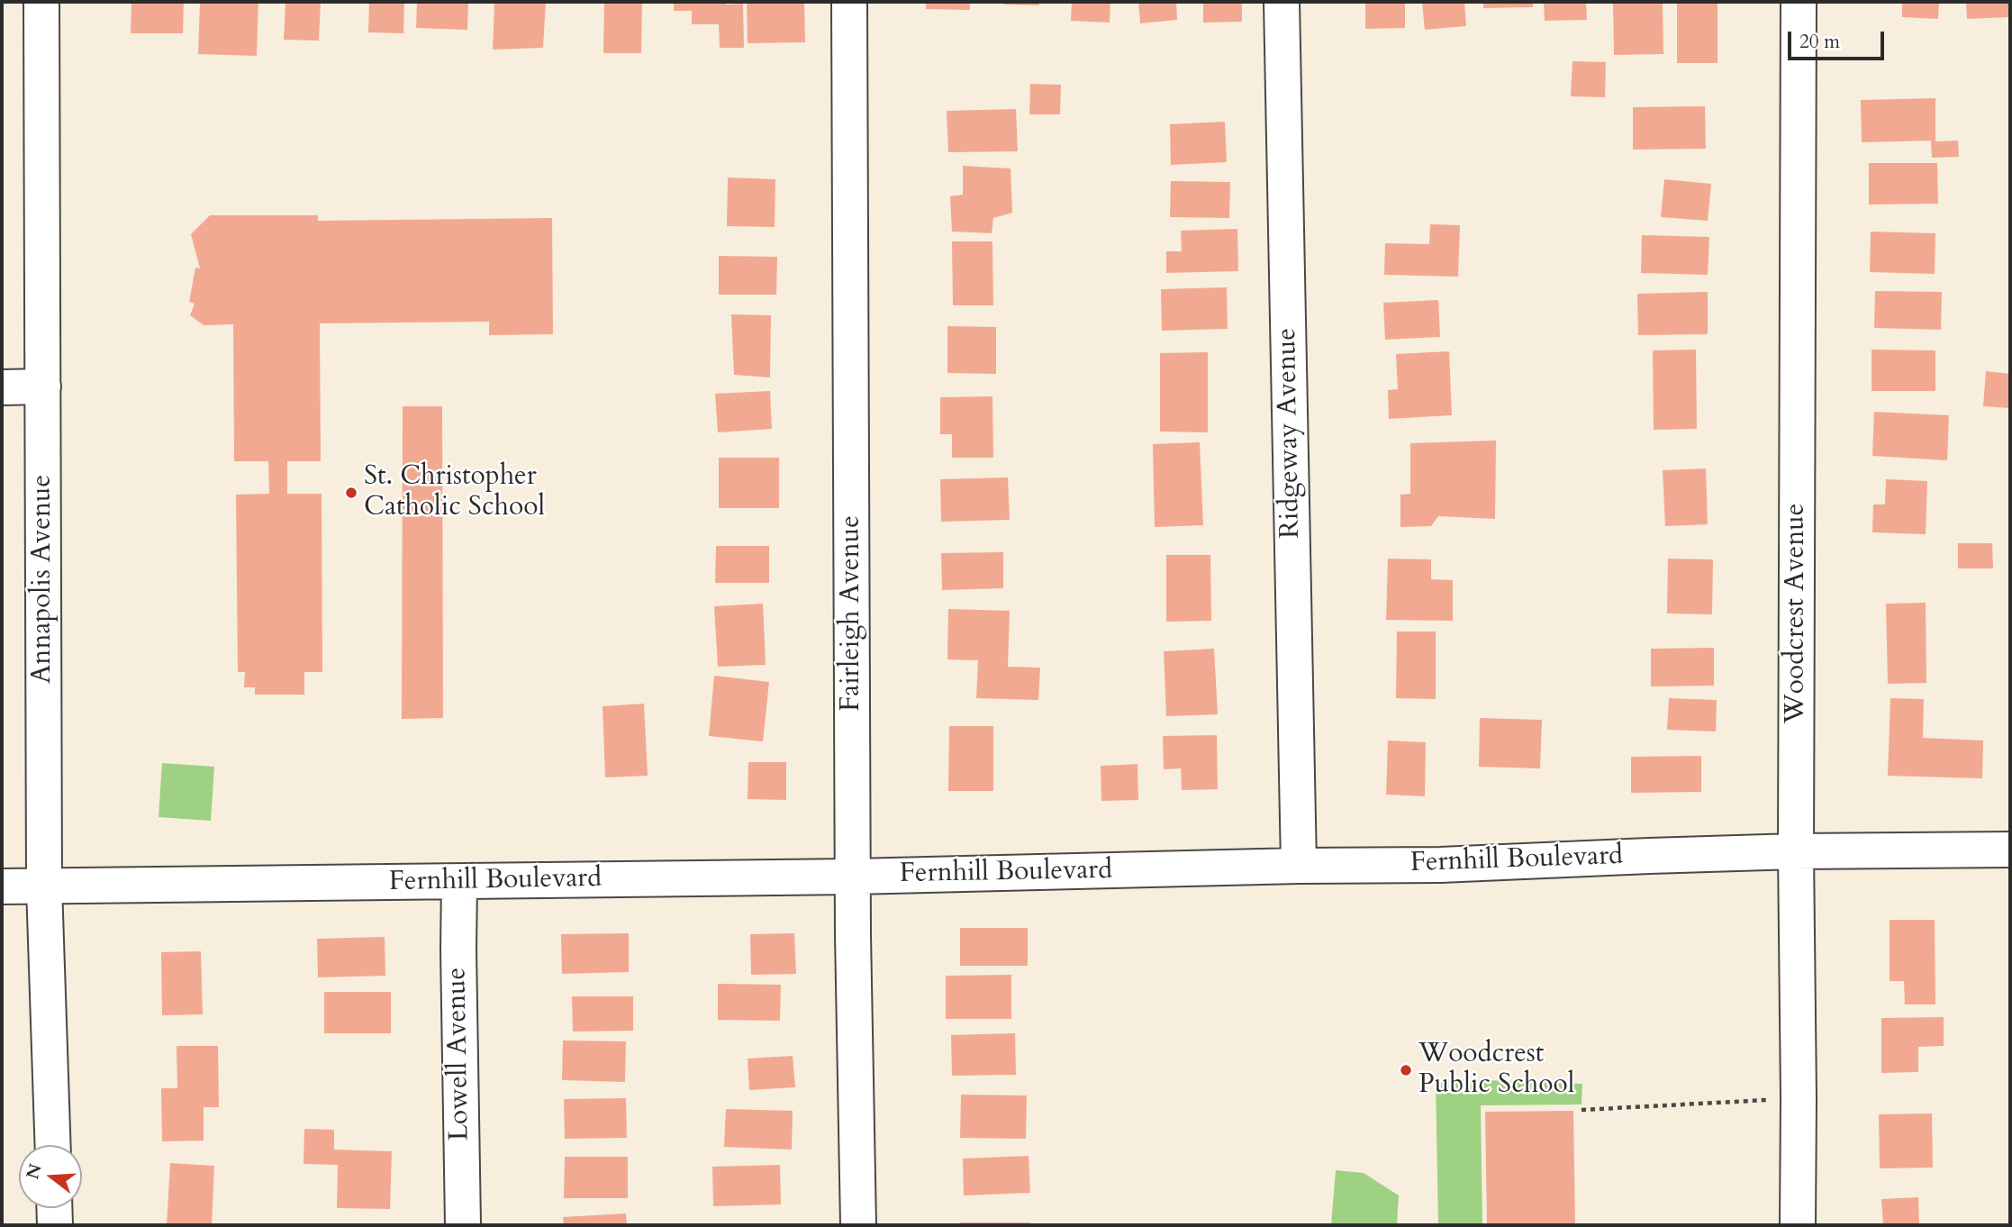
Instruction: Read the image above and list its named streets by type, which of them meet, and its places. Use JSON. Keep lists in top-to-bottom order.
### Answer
{
  "streets": {
    "street": [
      "Ridgeway Avenue",
      "Annapolis Avenue",
      "Fairleigh Avenue",
      "Woodcrest Avenue",
      "Fernhill Boulevard",
      "Lowell Avenue"
    ]
  },
  "crossings": [
    ["Ridgeway Avenue", "Fernhill Boulevard"],
    ["Annapolis Avenue", "Fernhill Boulevard"],
    ["Fairleigh Avenue", "Fernhill Boulevard"],
    ["Woodcrest Avenue", "Fernhill Boulevard"],
    ["Fernhill Boulevard", "Lowell Avenue"]
  ],
  "places": ["St. Christopher Catholic School", "Woodcrest Public School"],
  "scale_bar": "20 m",
  "north": "left"
}
